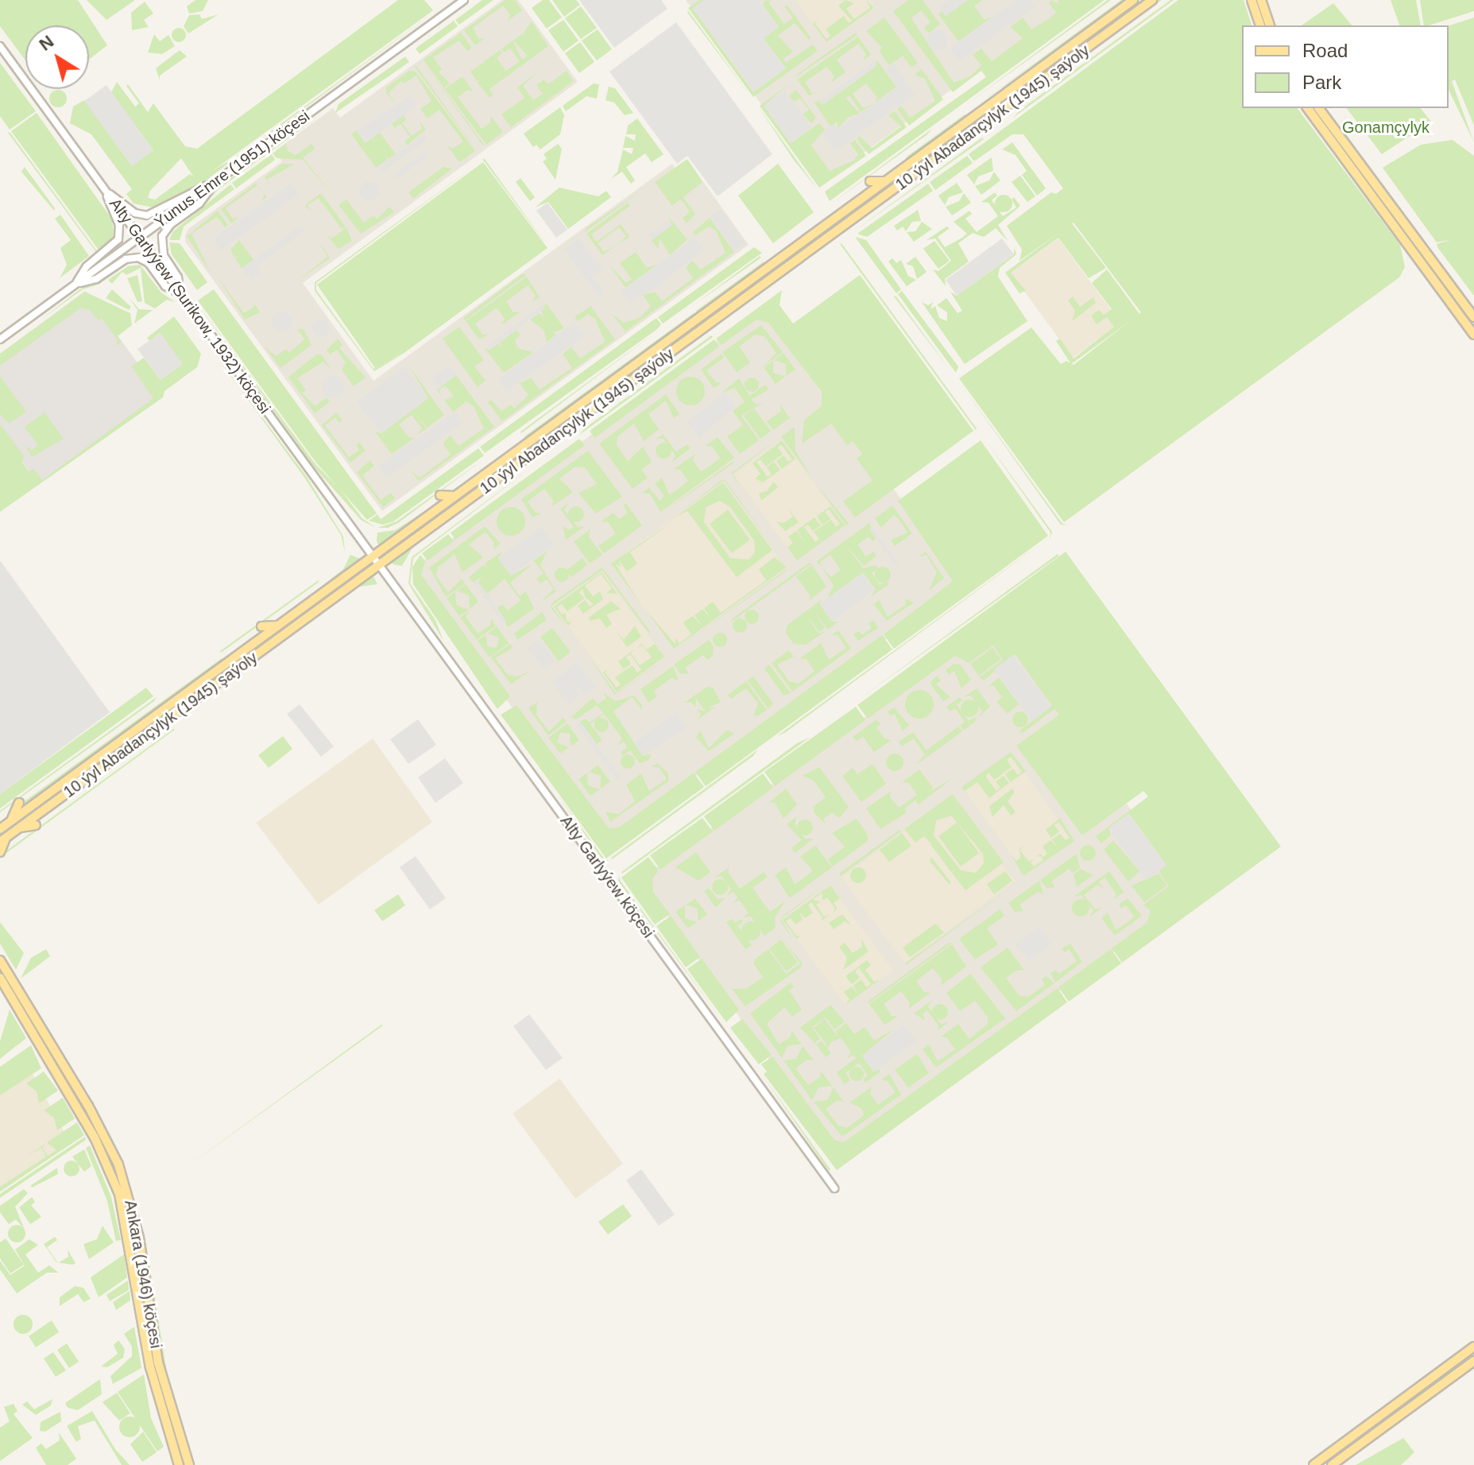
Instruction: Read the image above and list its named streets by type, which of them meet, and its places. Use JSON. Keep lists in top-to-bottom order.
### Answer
{
  "streets": {
    "main road": ["10 ýyl Abadançylyk (1945) şaýoly", "Ankara (1946) köçesi"],
    "street": ["Ýunus Emre (1951) köçesi", "Alty Garlyýew (Surikow, 1932) köçesi", "Alty Garlyýew köçesi"]
  },
  "crossings": [
    ["10 ýyl Abadançylyk (1945) şaýoly", "Alty Garlyýew (Surikow, 1932) köçesi"],
    ["10 ýyl Abadançylyk (1945) şaýoly", "Alty Garlyýew köçesi"],
    ["Ýunus Emre (1951) köçesi", "Alty Garlyýew (Surikow, 1932) köçesi"],
    ["Alty Garlyýew (Surikow, 1932) köçesi", "Alty Garlyýew köçesi"]
  ],
  "parks": ["Gonamçylyk"],
  "legend": ["Road", "Park"],
  "north": "top left"
}
